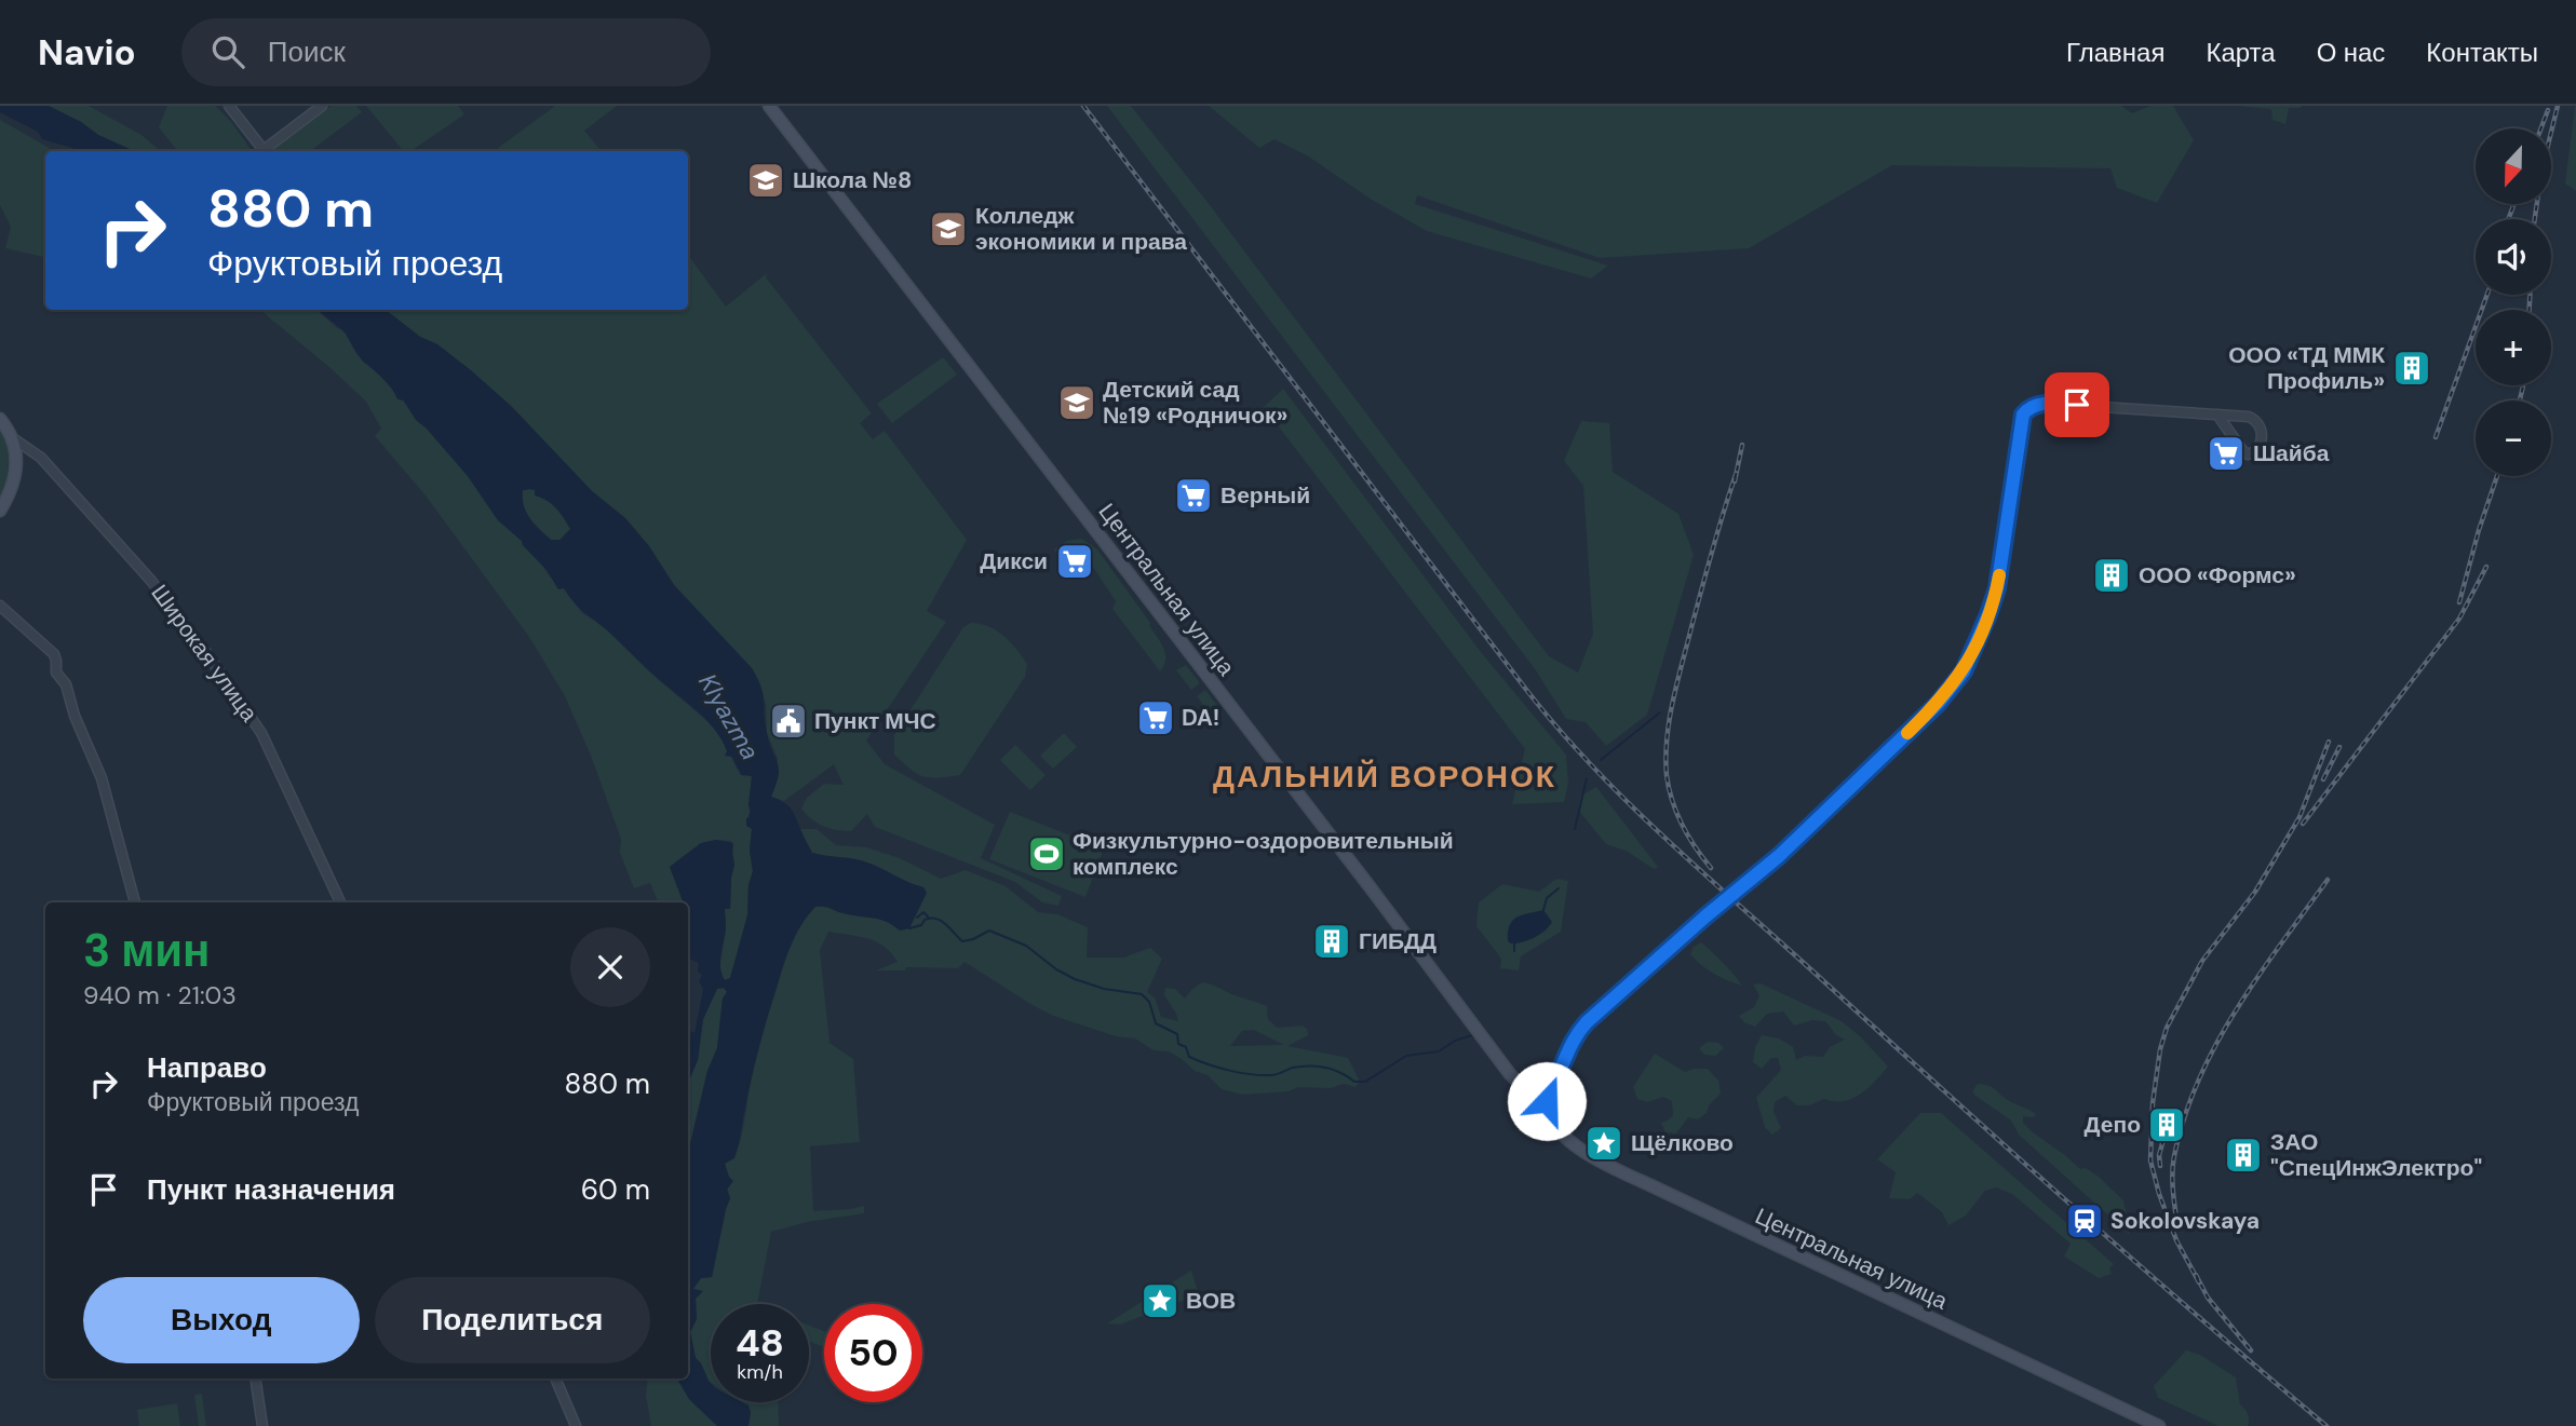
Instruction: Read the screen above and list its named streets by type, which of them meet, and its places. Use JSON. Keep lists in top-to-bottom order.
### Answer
{
  "streets": {
    "main road": ["Центральная улица"],
    "street": ["Широкая улица"]
  },
  "districts": ["ДАЛЬНИЙ ВОРОНОК"],
  "water": ["Klyazma"],
  "places": {
    "school or university": ["Школа №8", "Колледж экономики и права", "Детский сад №19 «Родничок»"],
    "building": [
      "ООО «ТД ММК Профиль»",
      "ООО «Формс»",
      "ГИБДД",
      "Депо",
      "ЗАО \"СпецИнжЭлектро\""
    ],
    "supermarket": [
      "Шайба",
      "Верный",
      "Дикси",
      "DA!"
    ],
    "public building": ["Пункт МЧС"],
    "sports": ["Физкультурно-оздоровительный комплекс"],
    "place": ["Щёлково", "ВОВ"],
    "station": ["Sokolovskaya"]
  },
  "north": "bottom",
  "page": {
    "header": "Navio",
    "search": "Поиск",
    "nav": [
      "Главная",
      "Карта",
      "О нас",
      "Контакты"
    ],
    "map_buttons": ["+", "−"],
    "turn": ["880 m", "Фруктовый проезд"],
    "heading": ["3 мин", "940 m · 21:03"],
    "list": [
      {
        "name": "Направо",
        "note": "Фруктовый проезд",
        "value": "880 m"
      },
      {
        "name": "Пункт назначения",
        "value": "60 m"
      }
    ],
    "buttons": ["Выход", "Поделиться"],
    "speed": "48 km/h",
    "limit": "50"
  }
}
